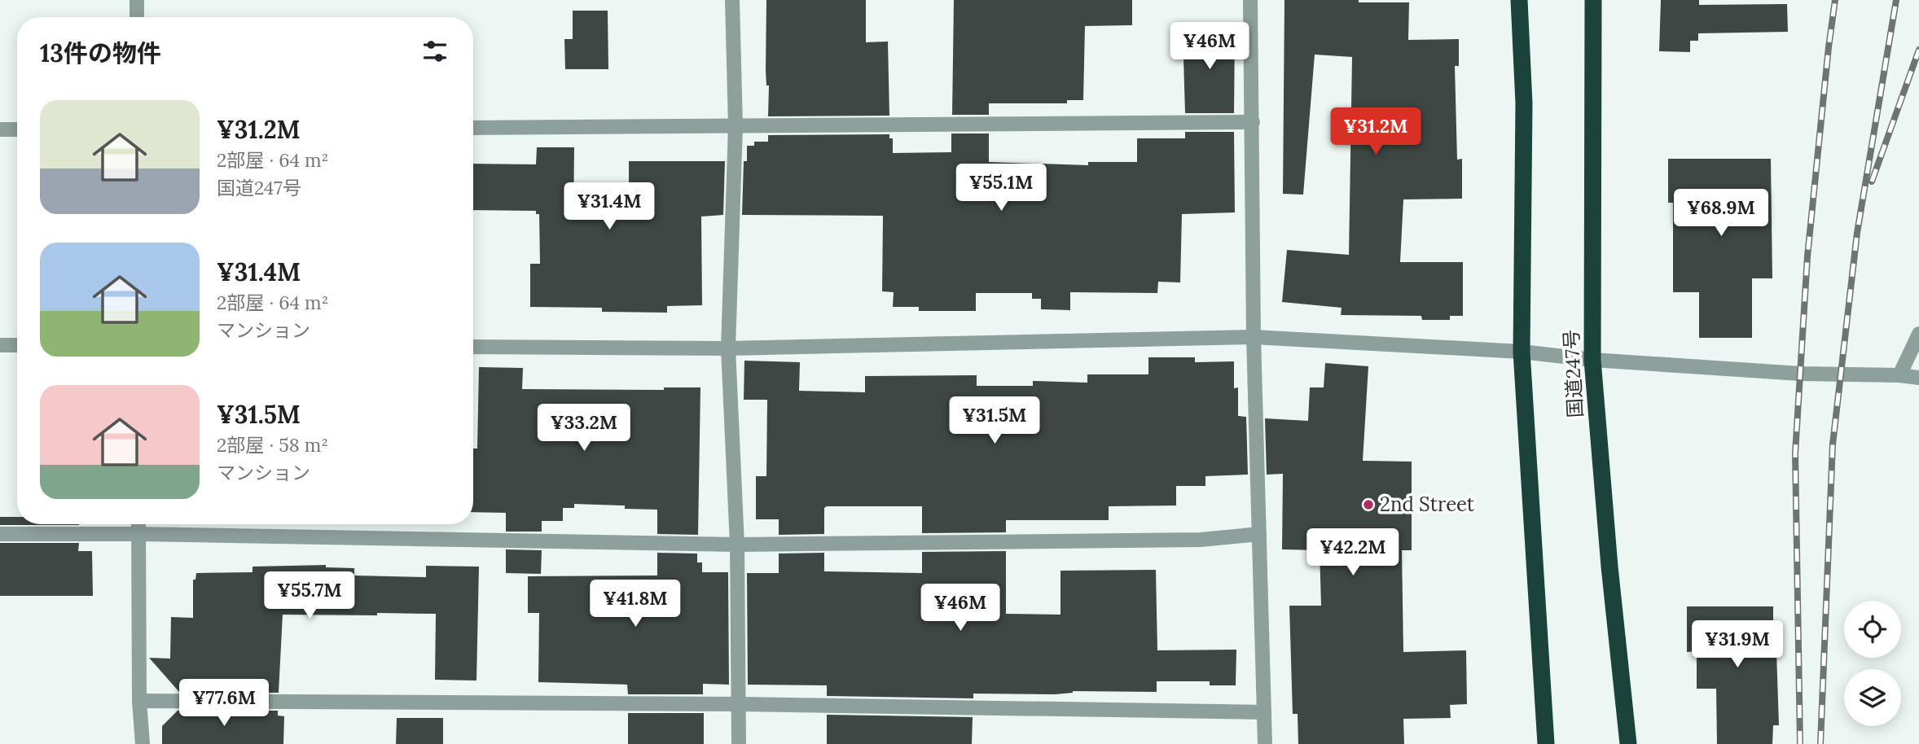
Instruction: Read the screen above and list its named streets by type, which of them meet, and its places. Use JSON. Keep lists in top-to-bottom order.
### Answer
{
  "streets": {
    "highway": ["国道247号"]
  },
  "places": ["2nd Street"],
  "page": {
    "heading": "13件の物件",
    "price": [
      "¥46M",
      "¥31.2M",
      "¥55.1M",
      "¥31.4M",
      "¥68.9M",
      "¥31.5M",
      "¥33.2M",
      "¥42.2M",
      "¥55.7M",
      "¥41.8M",
      "¥46M",
      "¥31.9M",
      "¥77.6M"
    ],
    "list": [
      {
        "name": "¥31.2M",
        "note": "2部屋 · 64 m² · 国道247号"
      },
      {
        "name": "¥31.4M",
        "note": "2部屋 · 64 m² · マンション"
      },
      {
        "name": "¥31.5M",
        "note": "2部屋 · 58 m² · マンション"
      }
    ]
  }
}
